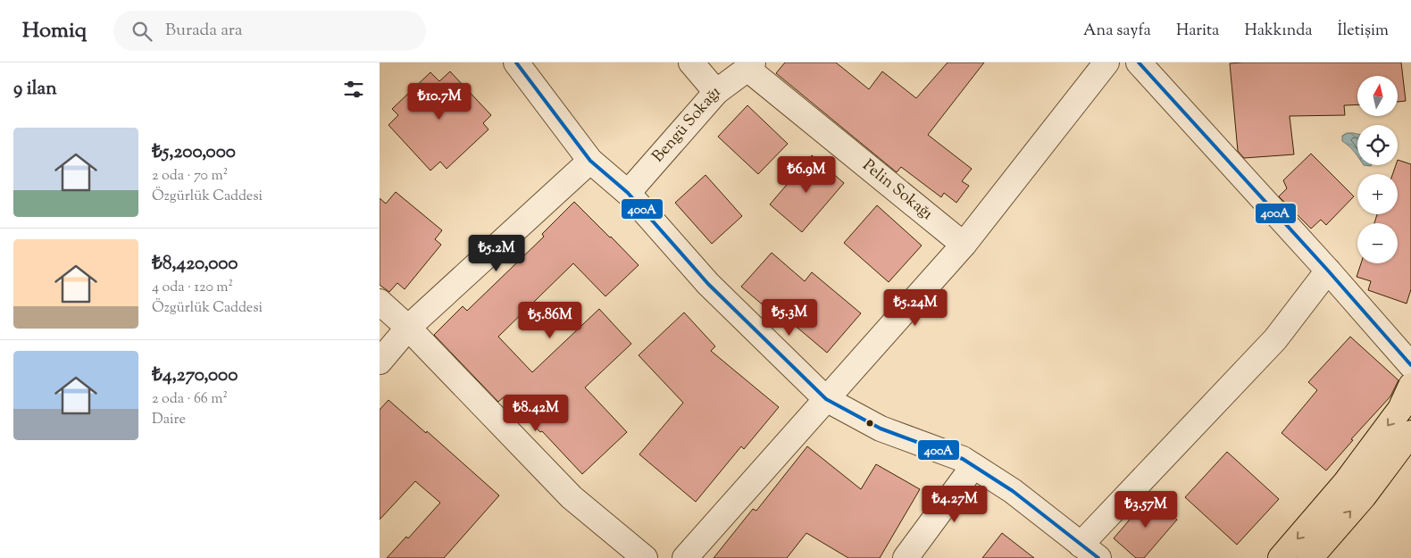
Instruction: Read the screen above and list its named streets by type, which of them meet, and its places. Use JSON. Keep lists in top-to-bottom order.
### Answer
{
  "streets": {
    "street": ["Bengü Sokağı", "Pelin Sokağı"]
  },
  "crossings": [
    ["Bengü Sokağı", "Pelin Sokağı"]
  ],
  "lines": ["transit line 400A"],
  "north": "top",
  "page": {
    "header": "Homiq",
    "search": "Burada ara",
    "nav": [
      "Ana sayfa",
      "Harita",
      "Hakkında",
      "İletişim"
    ],
    "heading": "9 ilan",
    "map_buttons": ["+", "−"],
    "price": [
      "₺10.7M",
      "₺6.9M",
      "₺5.2M",
      "₺5.24M",
      "₺5.3M",
      "₺5.86M",
      "₺8.42M",
      "₺4.27M",
      "₺3.57M"
    ],
    "list": [
      {
        "name": "₺5,200,000",
        "note": "2 oda · 70 m² · Özgürlük Caddesi"
      },
      {
        "name": "₺8,420,000",
        "note": "4 oda · 120 m² · Özgürlük Caddesi"
      },
      {
        "name": "₺4,270,000",
        "note": "2 oda · 66 m² · Daire"
      }
    ]
  }
}
